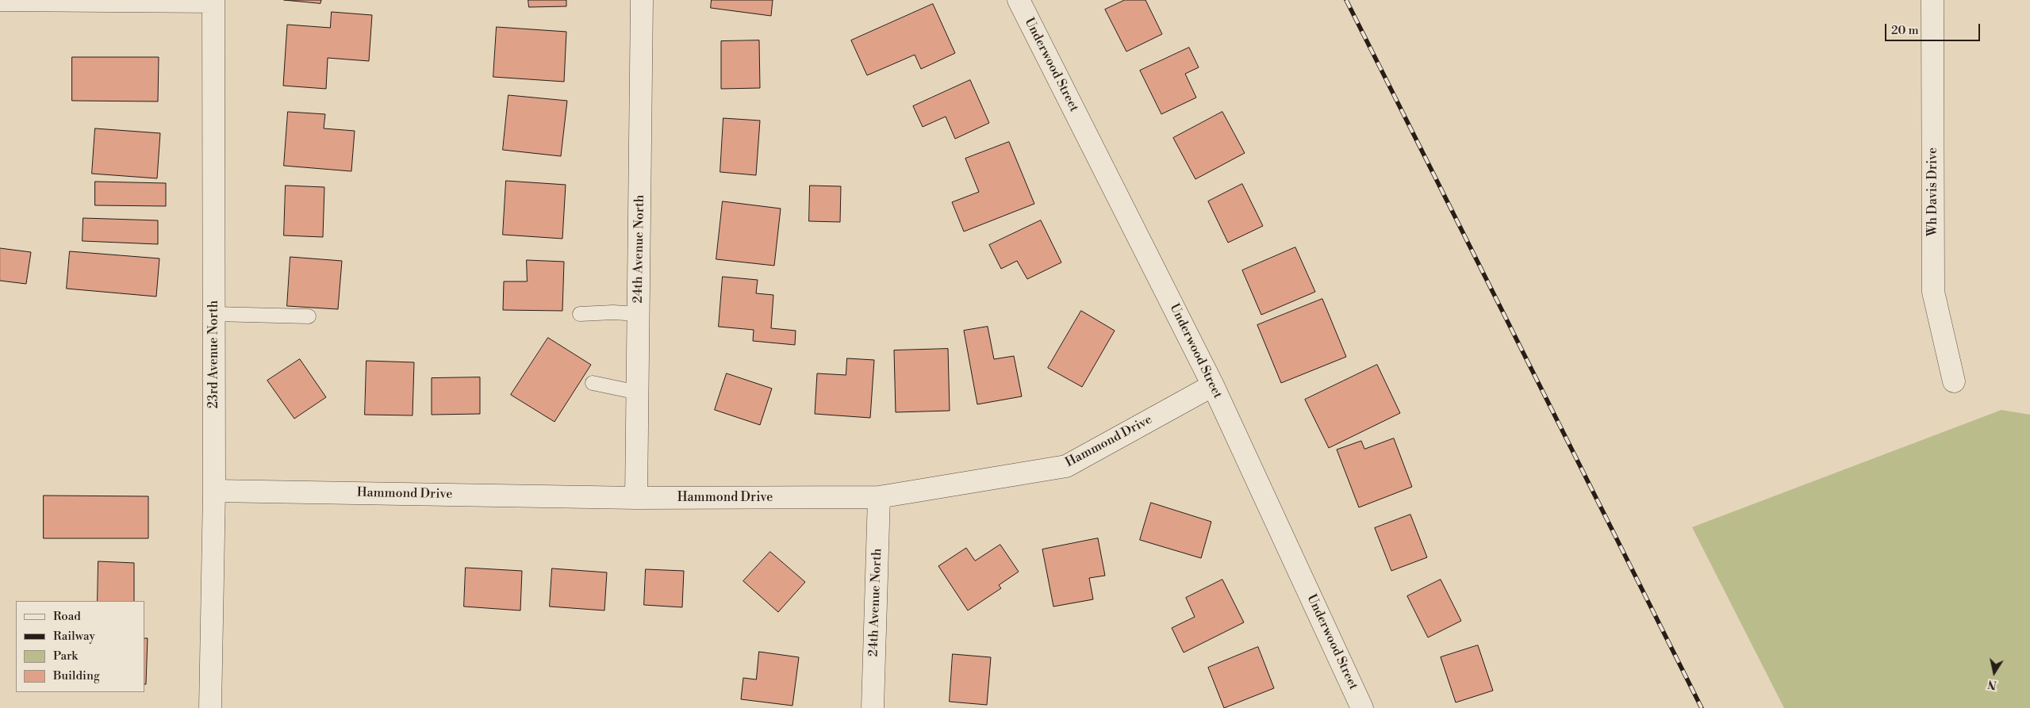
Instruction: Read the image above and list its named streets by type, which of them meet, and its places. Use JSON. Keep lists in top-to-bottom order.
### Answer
{
  "streets": {
    "street": [
      "Underwood Street",
      "Wh Davis Drive",
      "24th Avenue North",
      "23rd Avenue North",
      "Hammond Drive"
    ]
  },
  "crossings": [
    ["Underwood Street", "Hammond Drive"],
    ["24th Avenue North", "Hammond Drive"],
    ["23rd Avenue North", "Hammond Drive"]
  ],
  "legend": [
    "Road",
    "Railway",
    "Park",
    "Building"
  ],
  "scale_bar": "20 m",
  "north": "bottom"
}
